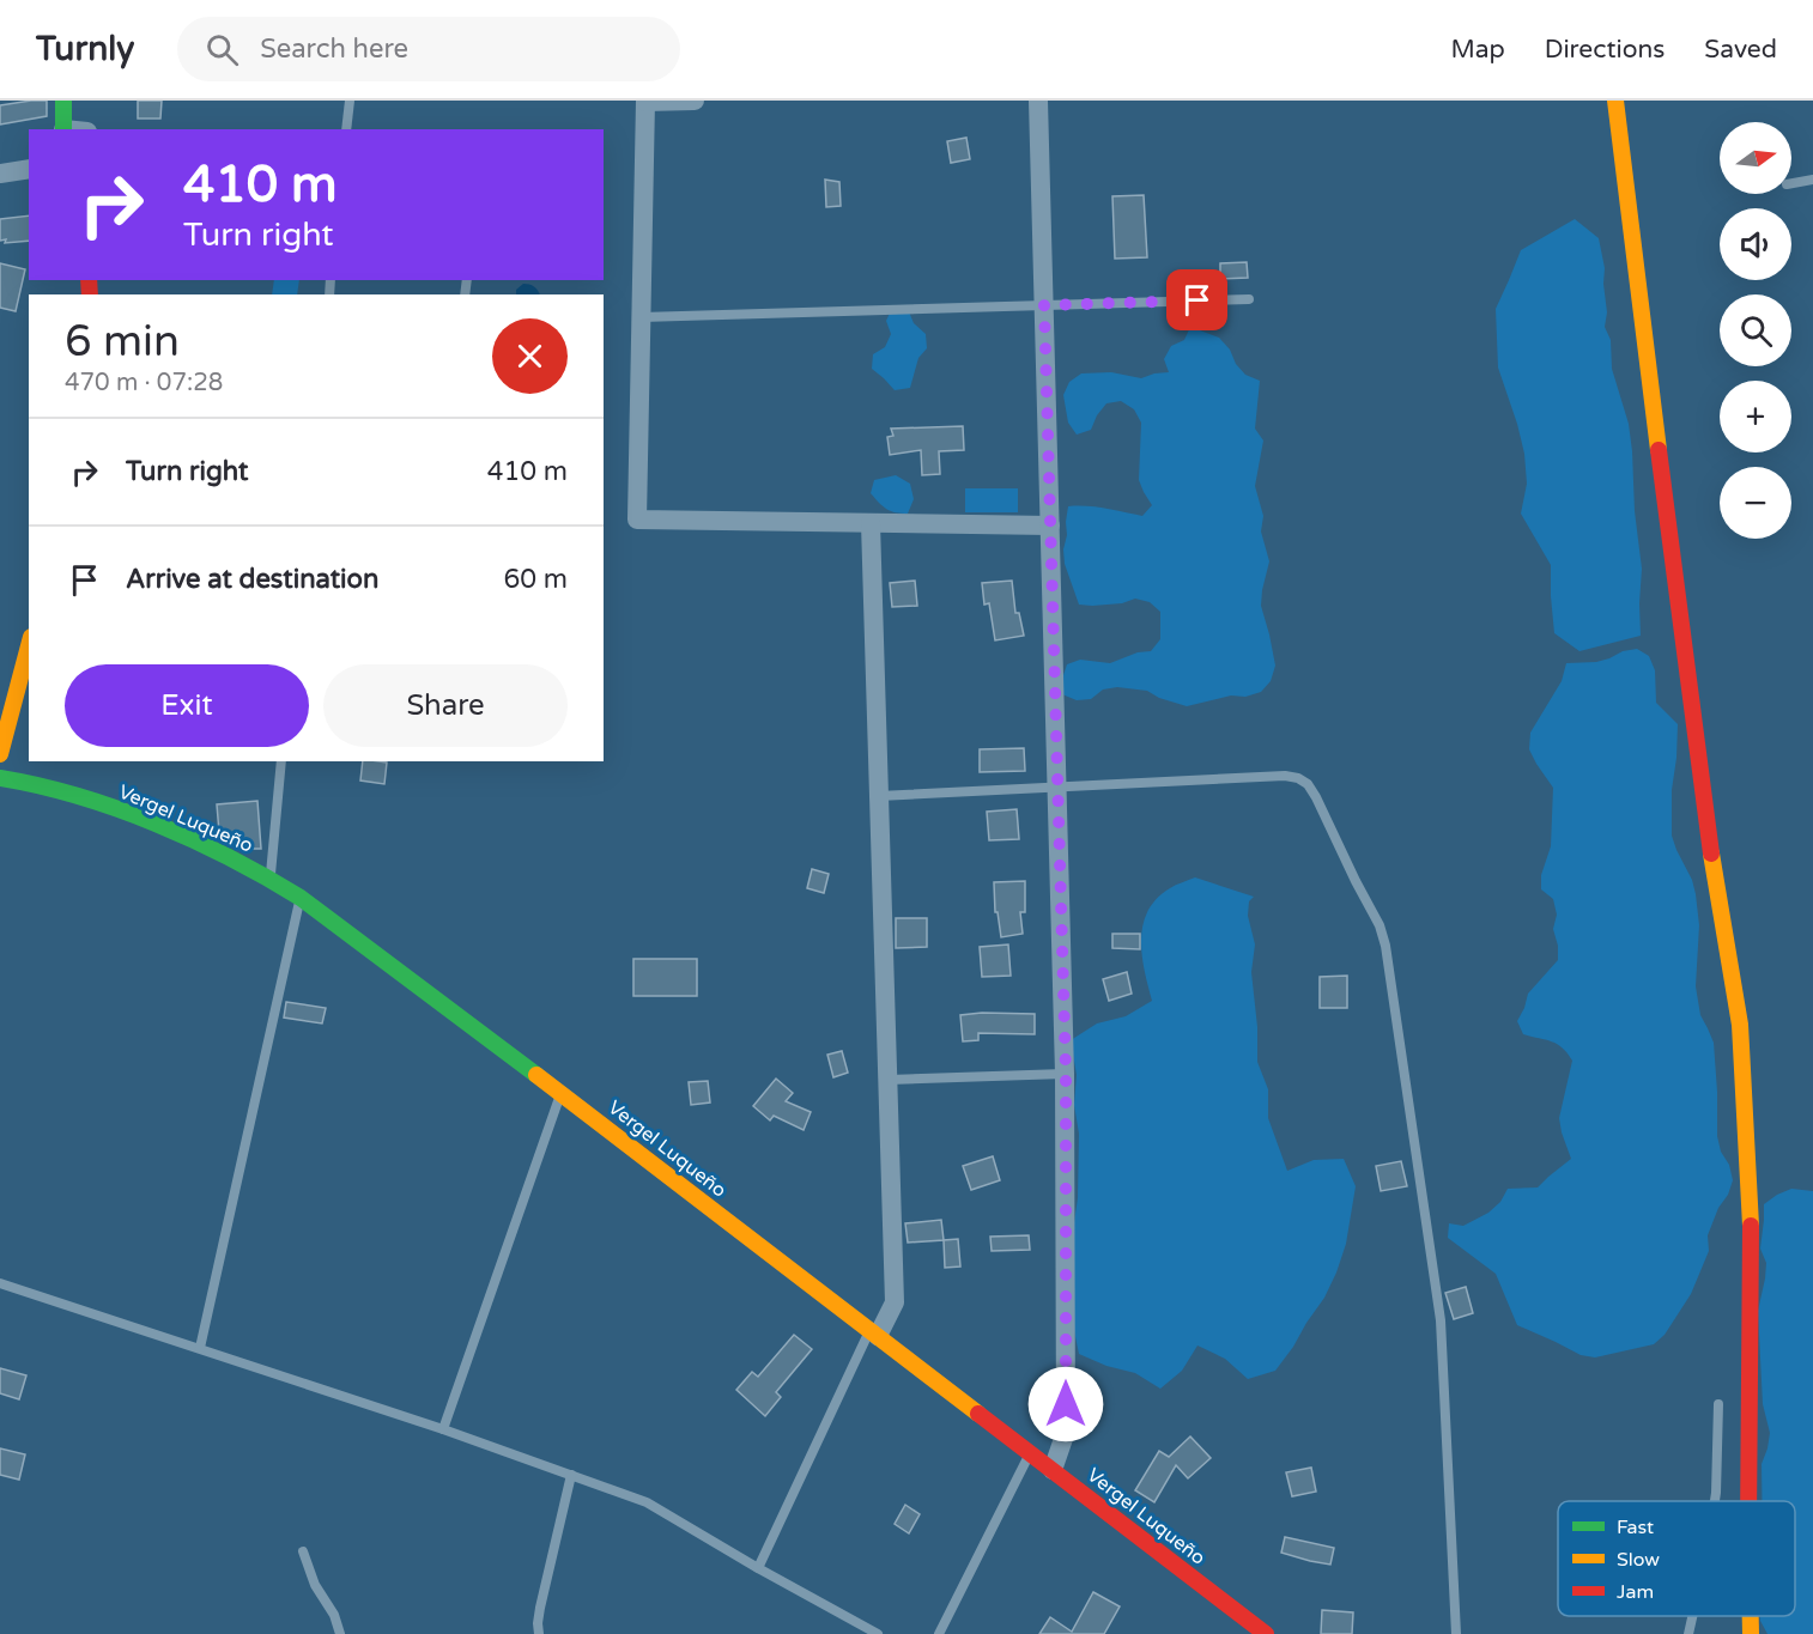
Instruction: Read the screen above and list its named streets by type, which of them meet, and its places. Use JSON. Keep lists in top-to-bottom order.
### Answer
{
  "streets": {
    "street": ["Vergel Luqueño"]
  },
  "legend": ["Fast", "Slow", "Jam"],
  "north": "right",
  "page": {
    "header": "Turnly",
    "search": "Search here",
    "nav": ["Map", "Directions", "Saved"],
    "map_buttons": ["+", "−"],
    "turn": ["410 m", "Turn right"],
    "heading": ["6 min", "470 m · 07:28"],
    "list": [
      {
        "name": "Turn right",
        "value": "410 m"
      },
      {
        "name": "Arrive at destination",
        "value": "60 m"
      }
    ],
    "buttons": ["Exit", "Share"]
  }
}
